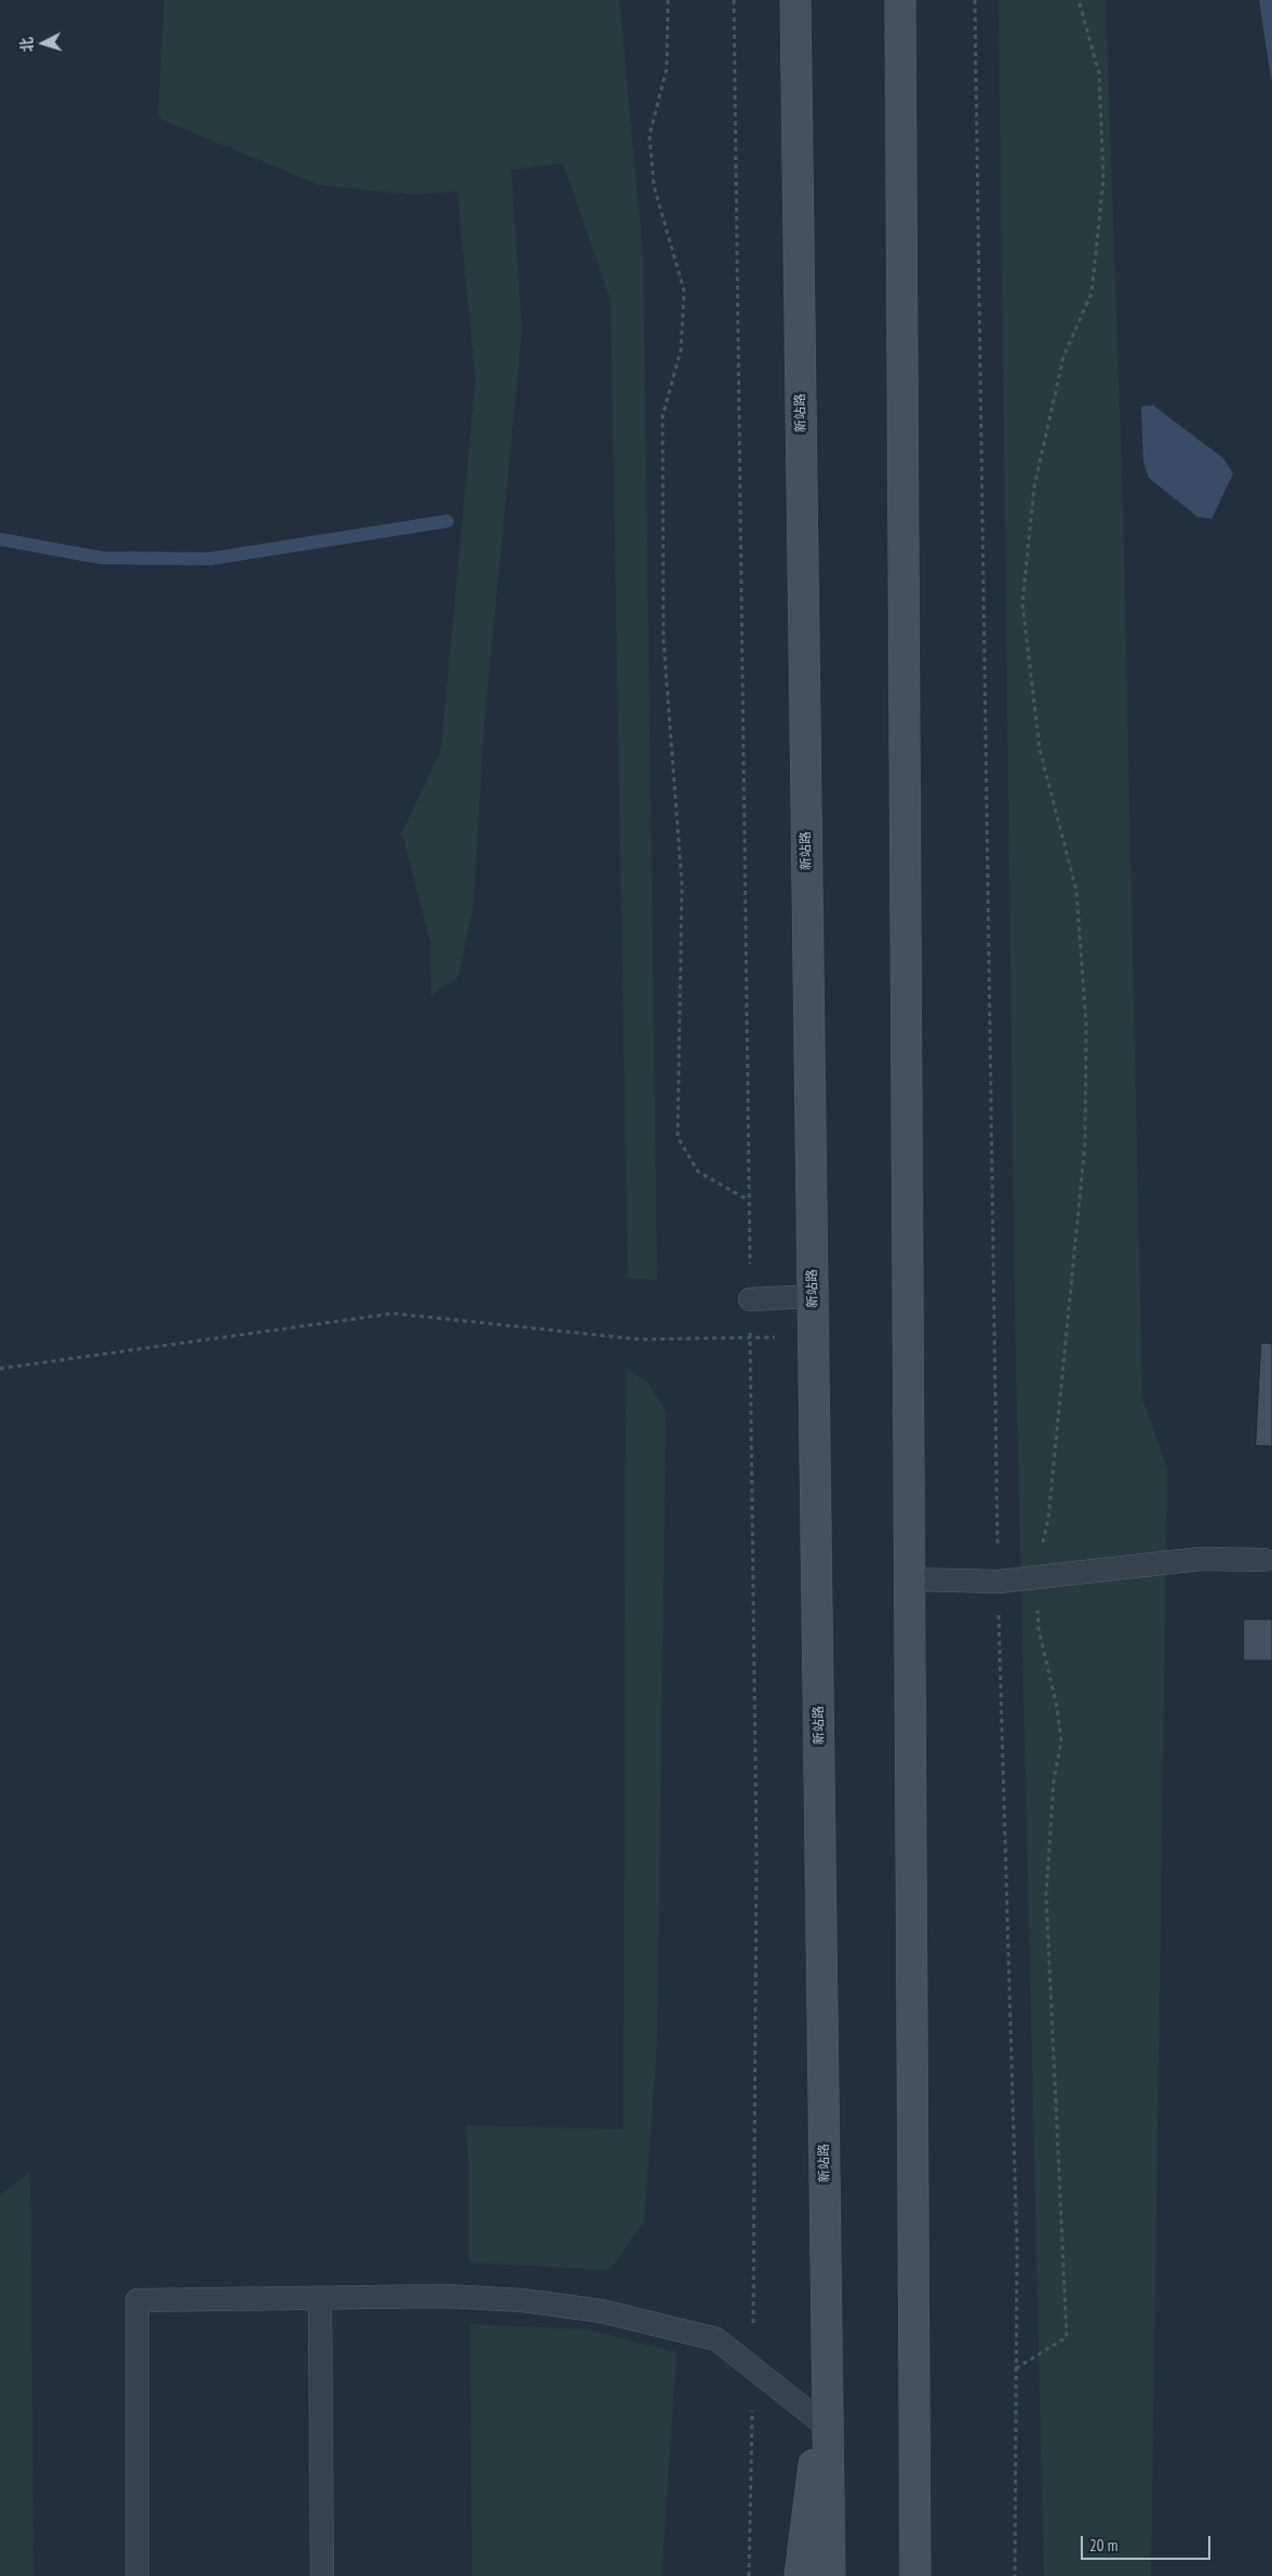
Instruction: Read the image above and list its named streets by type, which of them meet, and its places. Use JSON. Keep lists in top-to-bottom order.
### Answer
{
  "streets": {
    "street": ["新站路"]
  },
  "scale_bar": "20 m",
  "north": "left"
}
